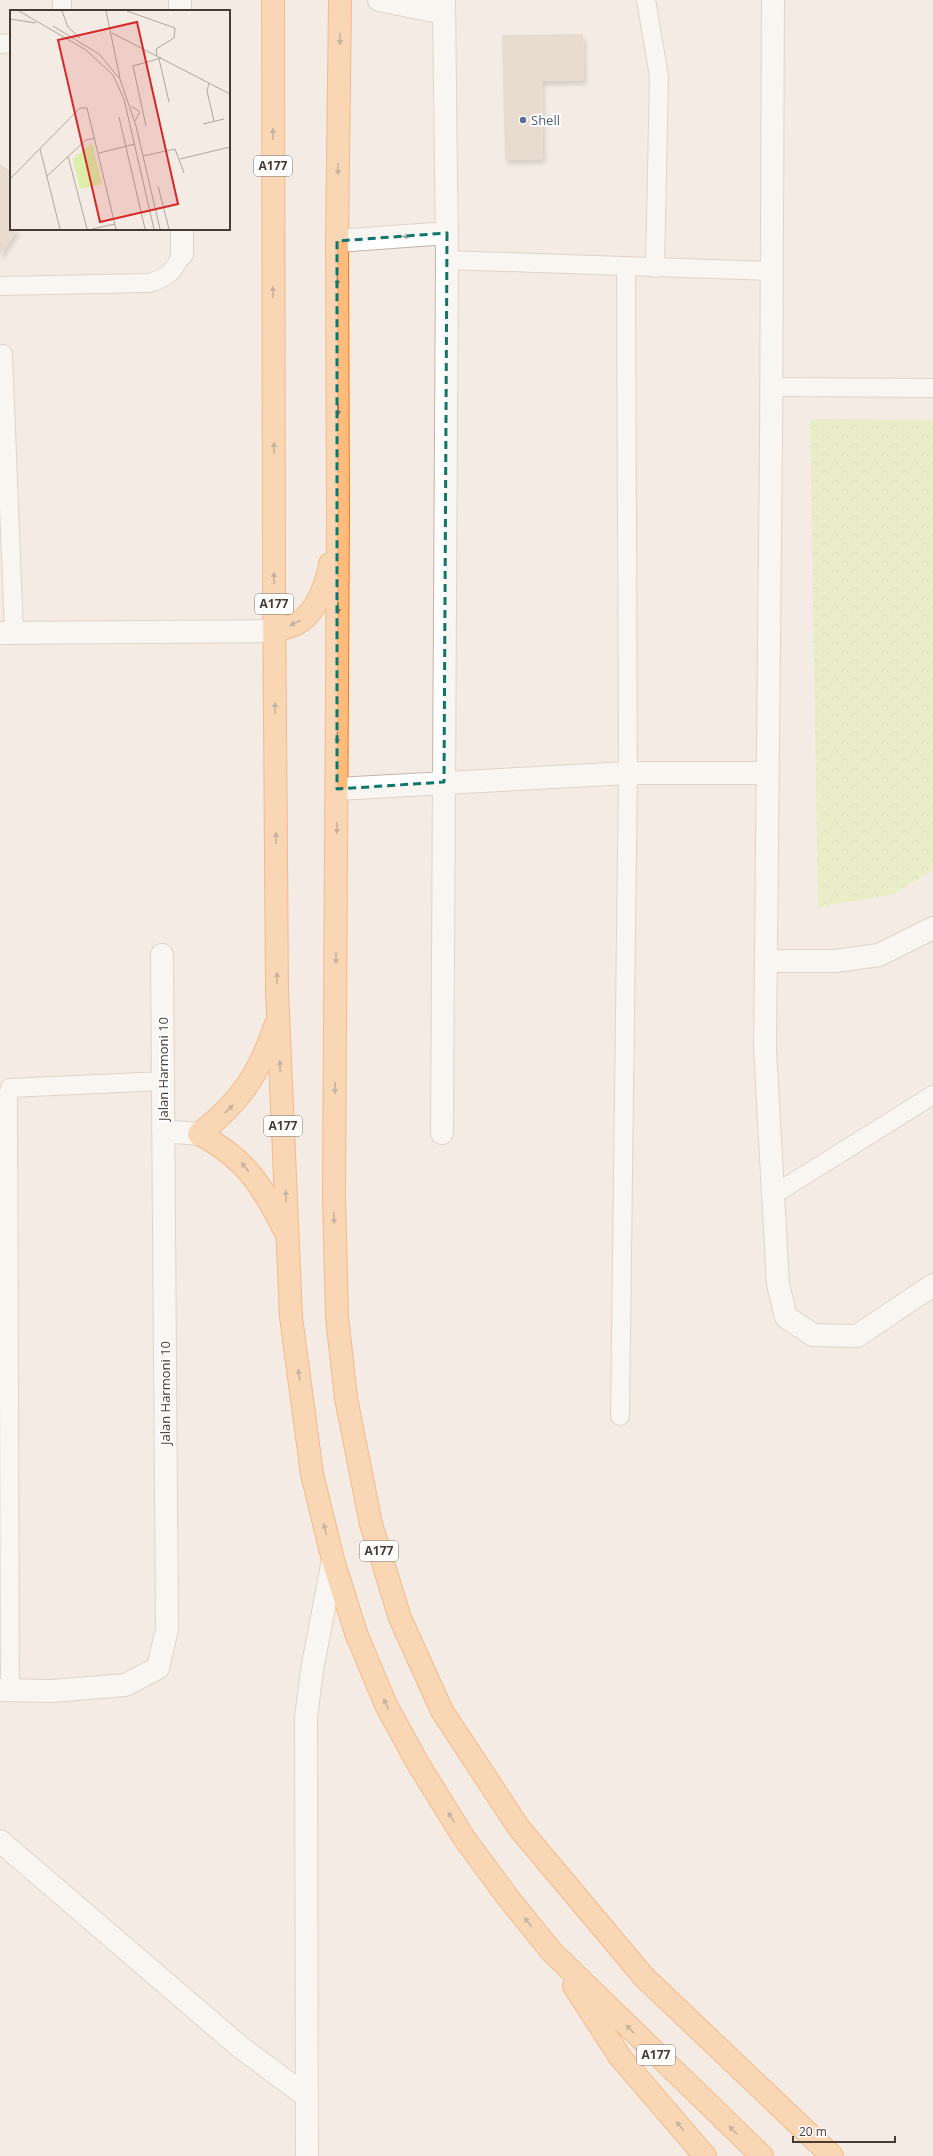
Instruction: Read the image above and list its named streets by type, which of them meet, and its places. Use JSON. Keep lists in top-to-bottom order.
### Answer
{
  "streets": {
    "highway": ["A177"],
    "street": ["Jalan Harmoni 10"]
  },
  "places": ["Shell"],
  "scale_bar": "20 m"
}
